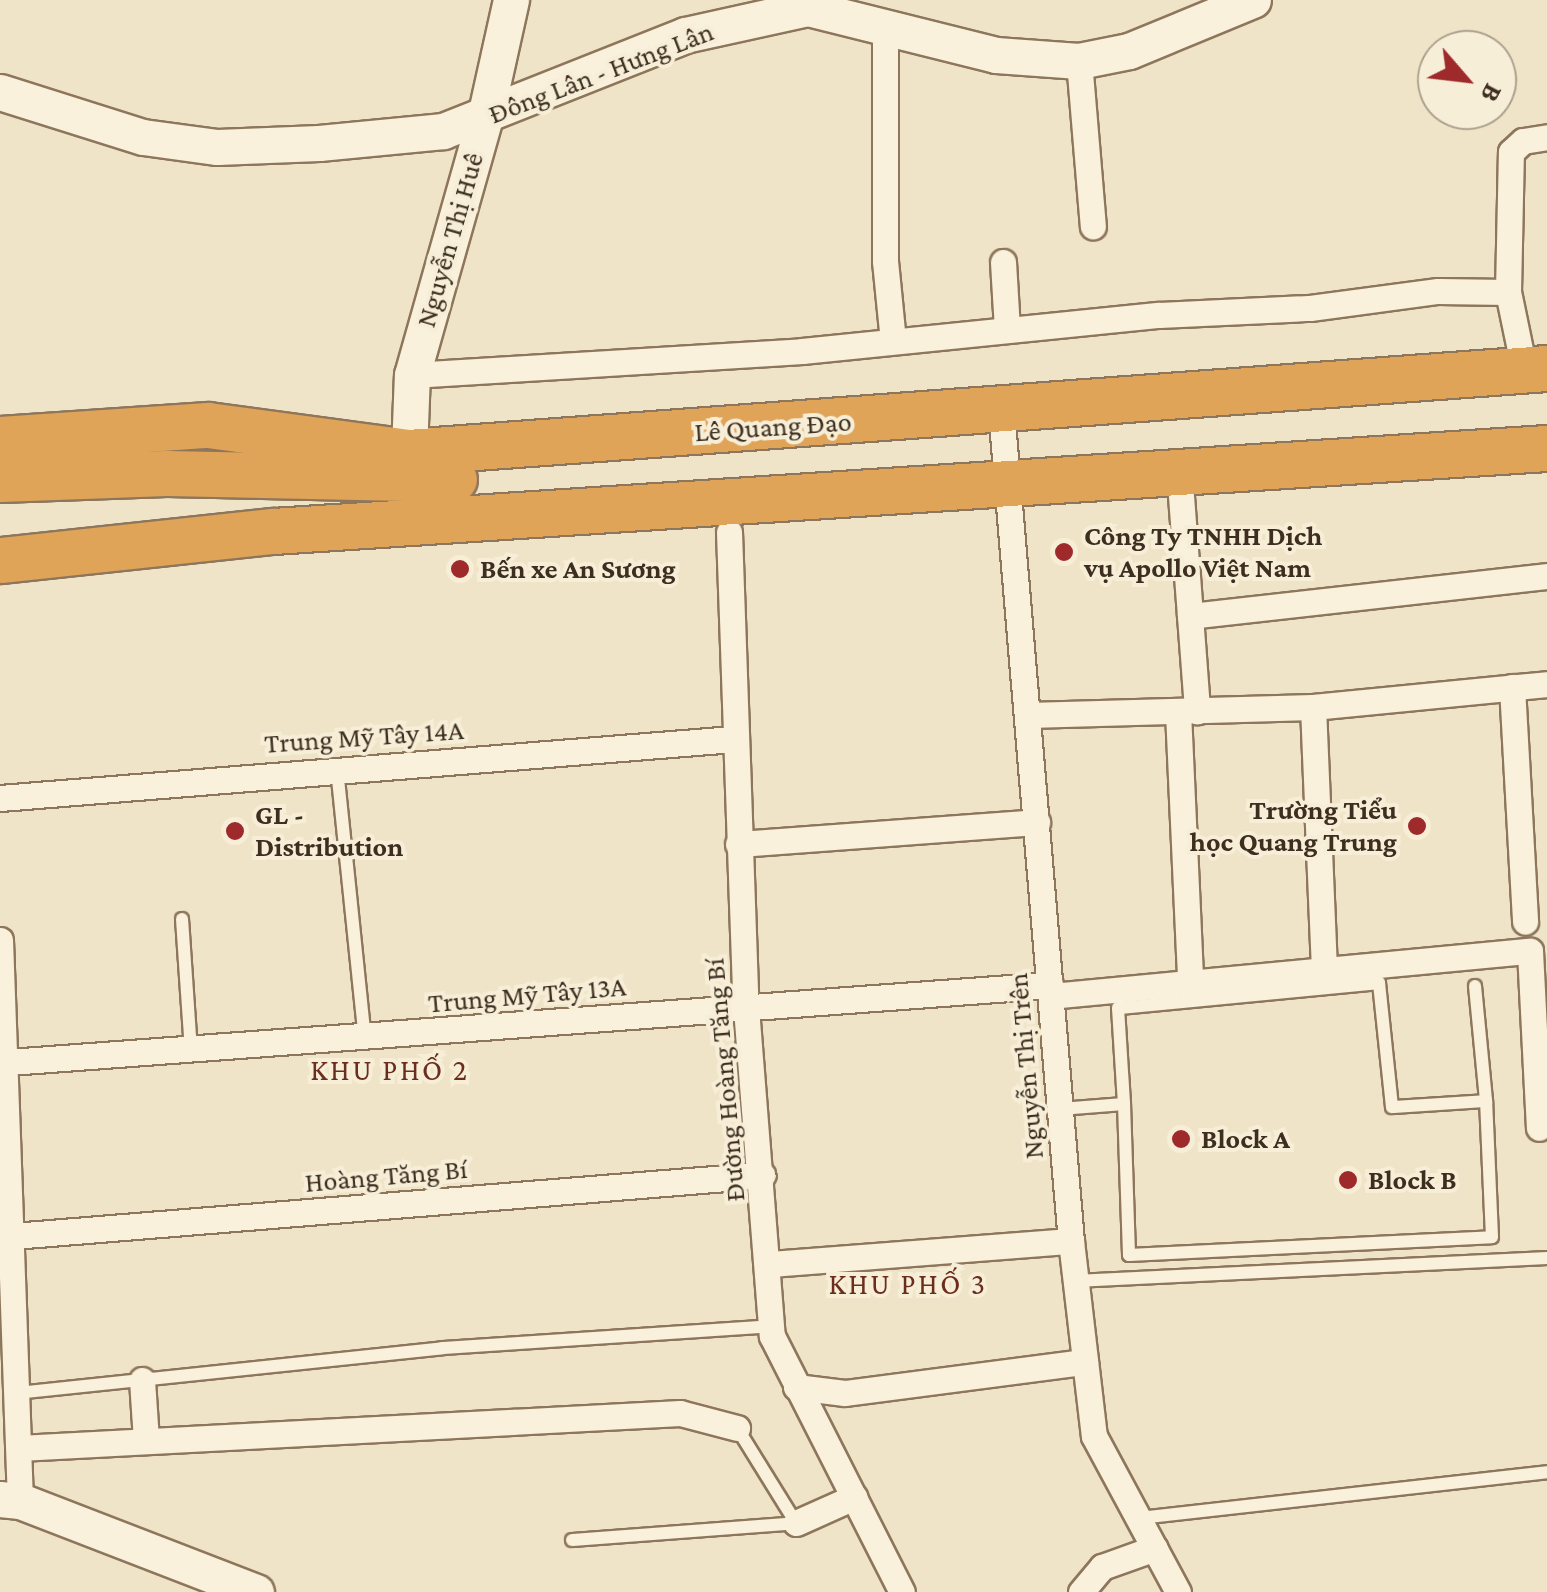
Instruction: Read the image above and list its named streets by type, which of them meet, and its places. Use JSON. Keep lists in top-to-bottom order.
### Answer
{
  "streets": {
    "highway": ["Lê Quang Đạo"],
    "street": [
      "Đông Lân - Hưng Lân",
      "Nguyễn Thị Huê",
      "Trung Mỹ Tây 14A",
      "Trung Mỹ Tây 13A",
      "Nguyễn Thị Trên",
      "Đường Hoàng Tăng Bí",
      "Hoàng Tăng Bí"
    ]
  },
  "crossings": [
    ["Đông Lân - Hưng Lân", "Nguyễn Thị Huê"],
    ["Nguyễn Thị Huê", "Lê Quang Đạo"],
    ["Lê Quang Đạo", "Nguyễn Thị Trên"],
    ["Trung Mỹ Tây 14A", "Đường Hoàng Tăng Bí"],
    ["Trung Mỹ Tây 13A", "Nguyễn Thị Trên"],
    ["Trung Mỹ Tây 13A", "Đường Hoàng Tăng Bí"],
    ["Đường Hoàng Tăng Bí", "Hoàng Tăng Bí"]
  ],
  "districts": ["KHU PHỐ 2", "KHU PHỐ 3"],
  "places": [
    "Công Ty TNHH Dịch vụ Apollo Việt Nam",
    "Bến xe An Sương",
    "Trường Tiểu học Quang Trung",
    "GL - Distribution",
    "Block A",
    "Block B"
  ],
  "north": "bottom right"
}
